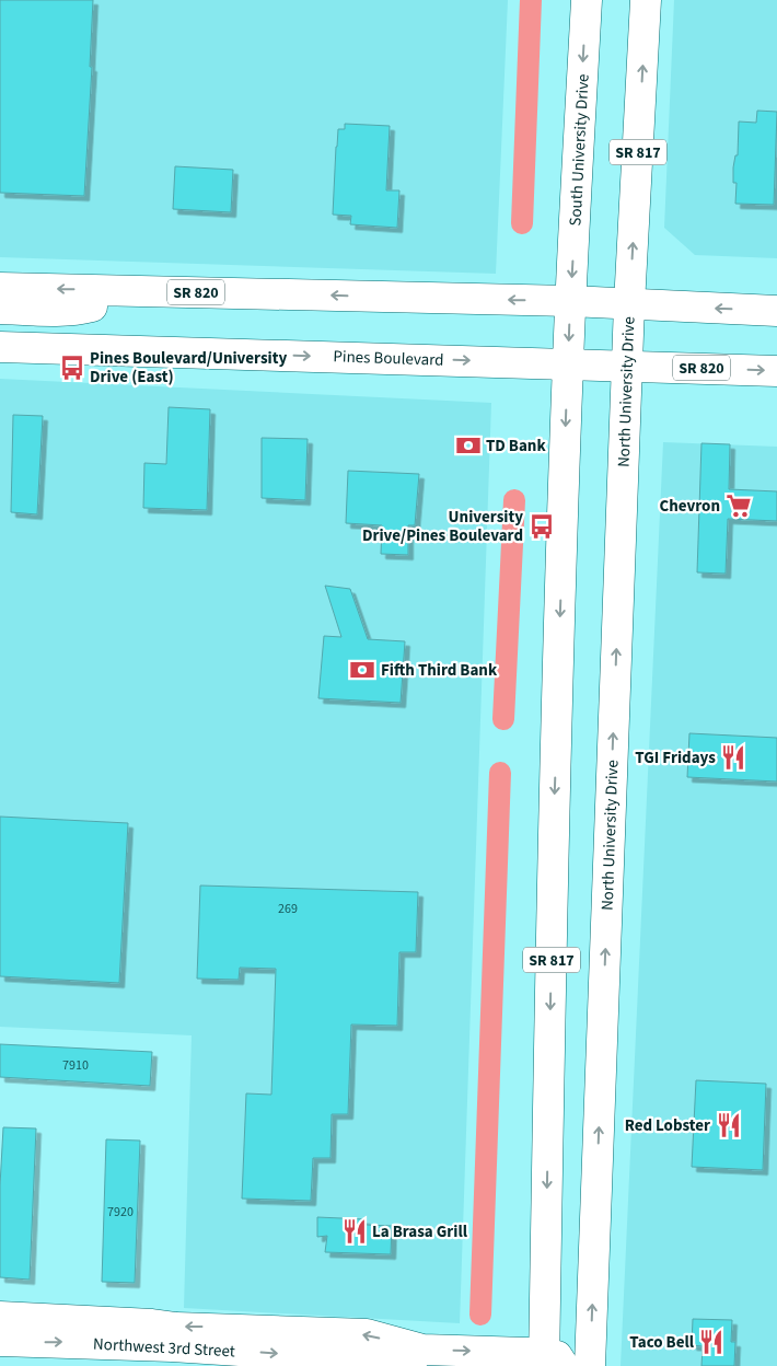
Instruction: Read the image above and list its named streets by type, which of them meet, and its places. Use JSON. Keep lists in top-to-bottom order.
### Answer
{
  "streets": {
    "main road": [
      "South University Drive",
      "SR 817",
      "SR 820",
      "Pines Boulevard",
      "North University Drive",
      "Northwest 3rd Street"
    ]
  },
  "crossings": [
    ["South University Drive", "SR 817"],
    ["South University Drive", "SR 820"],
    ["SR 817", "SR 820"],
    ["SR 817", "Pines Boulevard"],
    ["SR 817", "North University Drive"],
    ["SR 817", "Northwest 3rd Street"],
    ["SR 820", "North University Drive"],
    ["Pines Boulevard", "North University Drive"]
  ],
  "places": {
    "bus stop": ["Pines Boulevard/University Drive (East)", "University Drive/Pines Boulevard"],
    "bank": ["TD Bank", "Fifth Third Bank"],
    "supermarket": ["Chevron"],
    "restaurant": [
      "TGI Fridays",
      "Red Lobster",
      "La Brasa Grill",
      "Taco Bell"
    ]
  },
  "house_numbers": ["269", "7910", "7920"]
}
